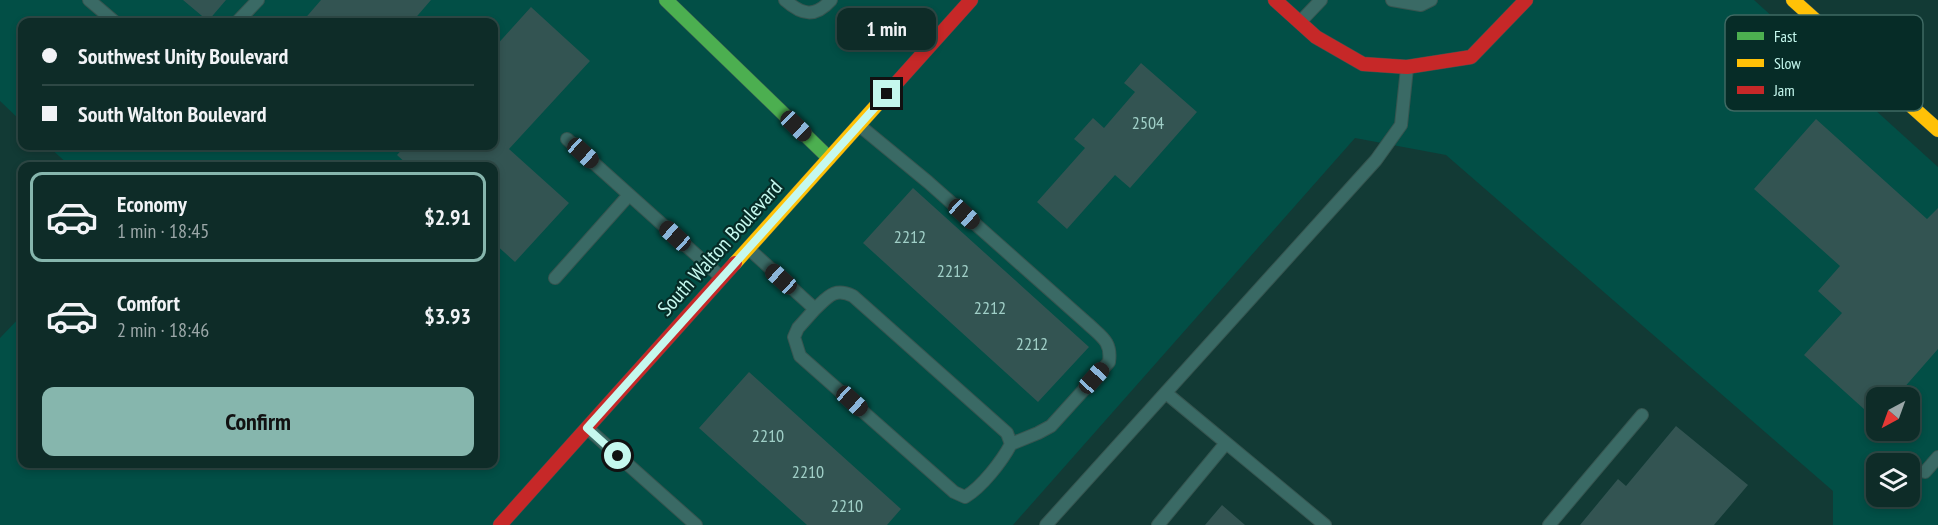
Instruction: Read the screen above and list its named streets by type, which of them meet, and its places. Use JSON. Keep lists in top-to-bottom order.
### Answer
{
  "streets": {
    "street": ["South Walton Boulevard"]
  },
  "house_numbers": [
    "2504",
    "2212",
    "2212",
    "2212",
    "2212",
    "2210",
    "2210",
    "2210"
  ],
  "legend": ["Fast", "Slow", "Jam"],
  "north": "bottom left",
  "page": {
    "bubble": "1 min",
    "banner": ["Southwest Unity Boulevard", "South Walton Boulevard"],
    "list": [
      {
        "name": "Economy",
        "note": "1 min · 18:45",
        "value": "$2.91"
      },
      {
        "name": "Comfort",
        "note": "2 min · 18:46",
        "value": "$3.93"
      }
    ],
    "buttons": "Confirm"
  }
}
